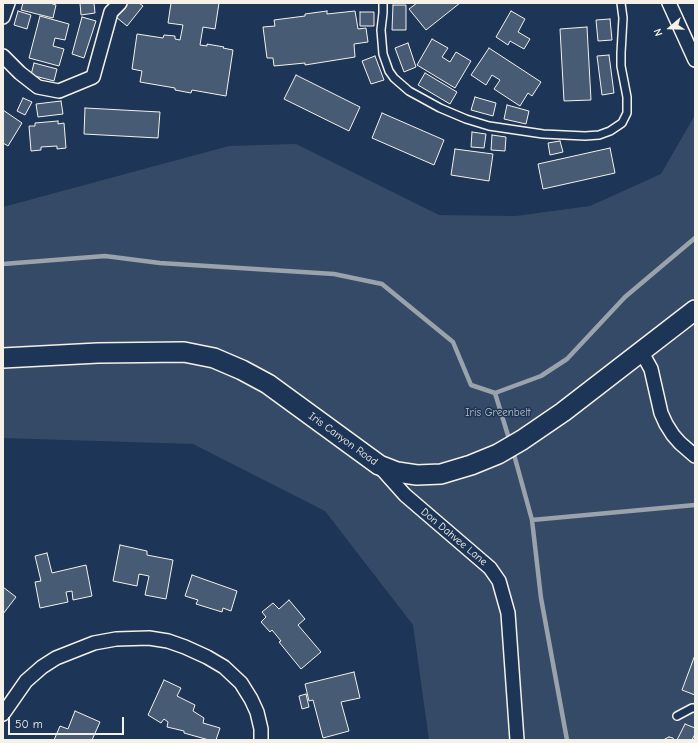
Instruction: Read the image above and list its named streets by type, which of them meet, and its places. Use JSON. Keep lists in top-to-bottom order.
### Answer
{
  "streets": {
    "street": ["Iris Canyon Road", "Don Dahvee Lane"]
  },
  "crossings": [
    ["Iris Canyon Road", "Don Dahvee Lane"]
  ],
  "parks": ["Iris Greenbelt"],
  "scale_bar": "50 m",
  "north": "left"
}
